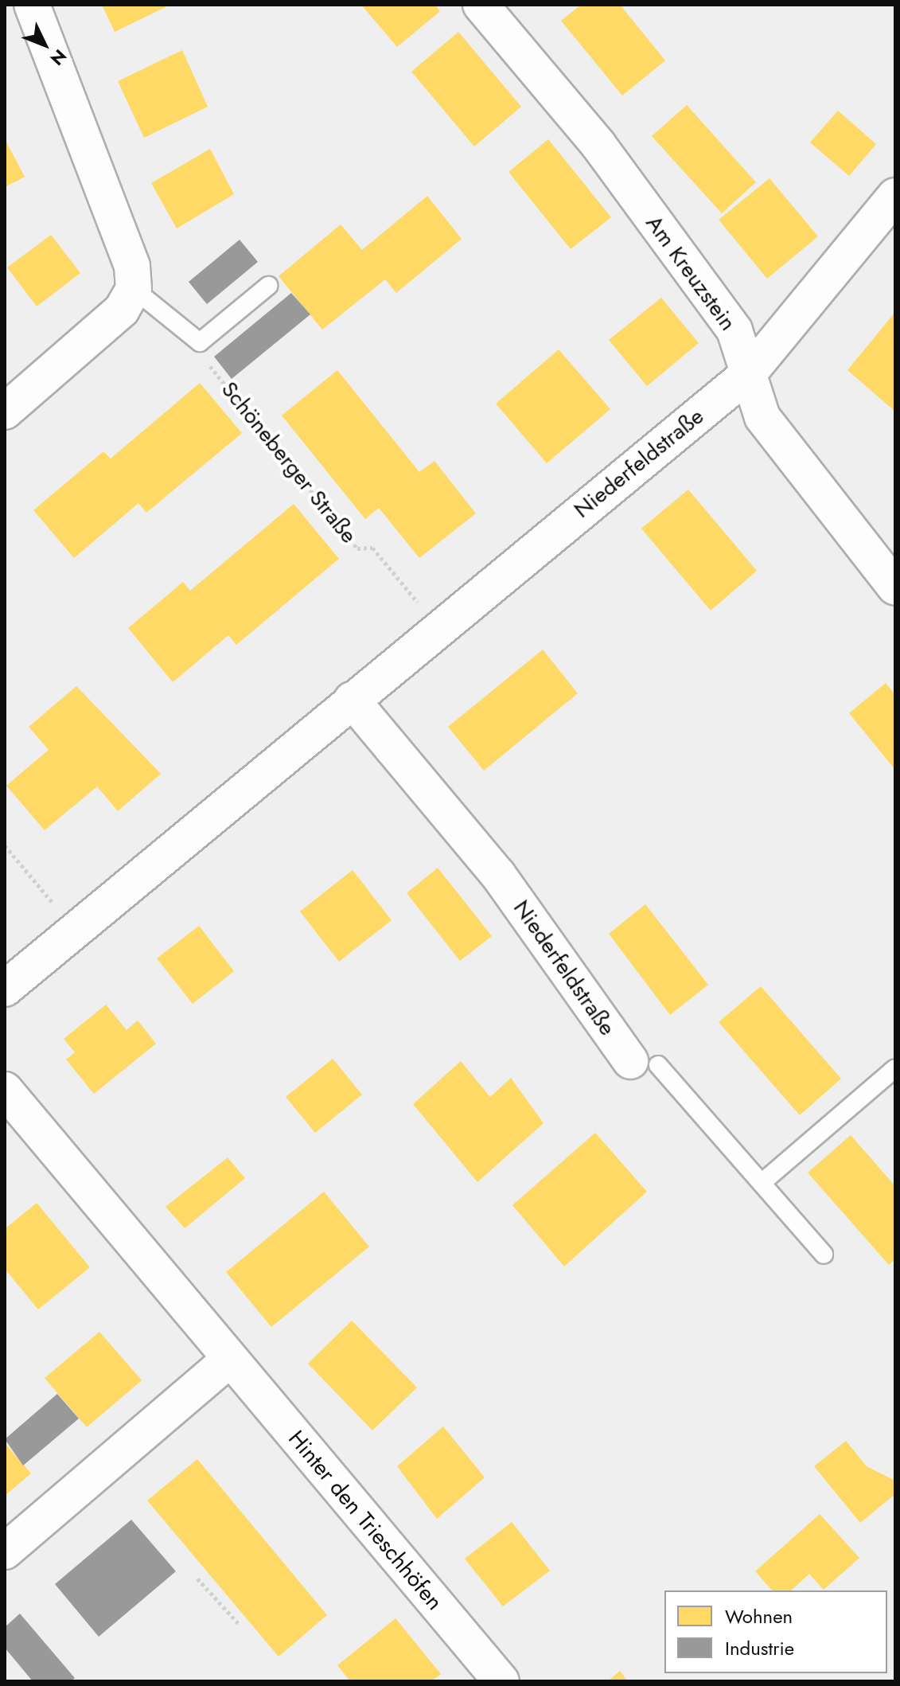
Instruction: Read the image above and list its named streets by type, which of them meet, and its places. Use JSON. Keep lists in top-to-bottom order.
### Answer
{
  "streets": {
    "street": ["Am Kreuzstein", "Niederfeldstraße", "Hinter den Trieschhöfen"],
    "path": ["Schöneberger Straße"]
  },
  "crossings": [
    ["Am Kreuzstein", "Niederfeldstraße"],
    ["Schöneberger Straße", "Niederfeldstraße"]
  ],
  "legend": ["Wohnen", "Industrie"],
  "north": "bottom right"
}
